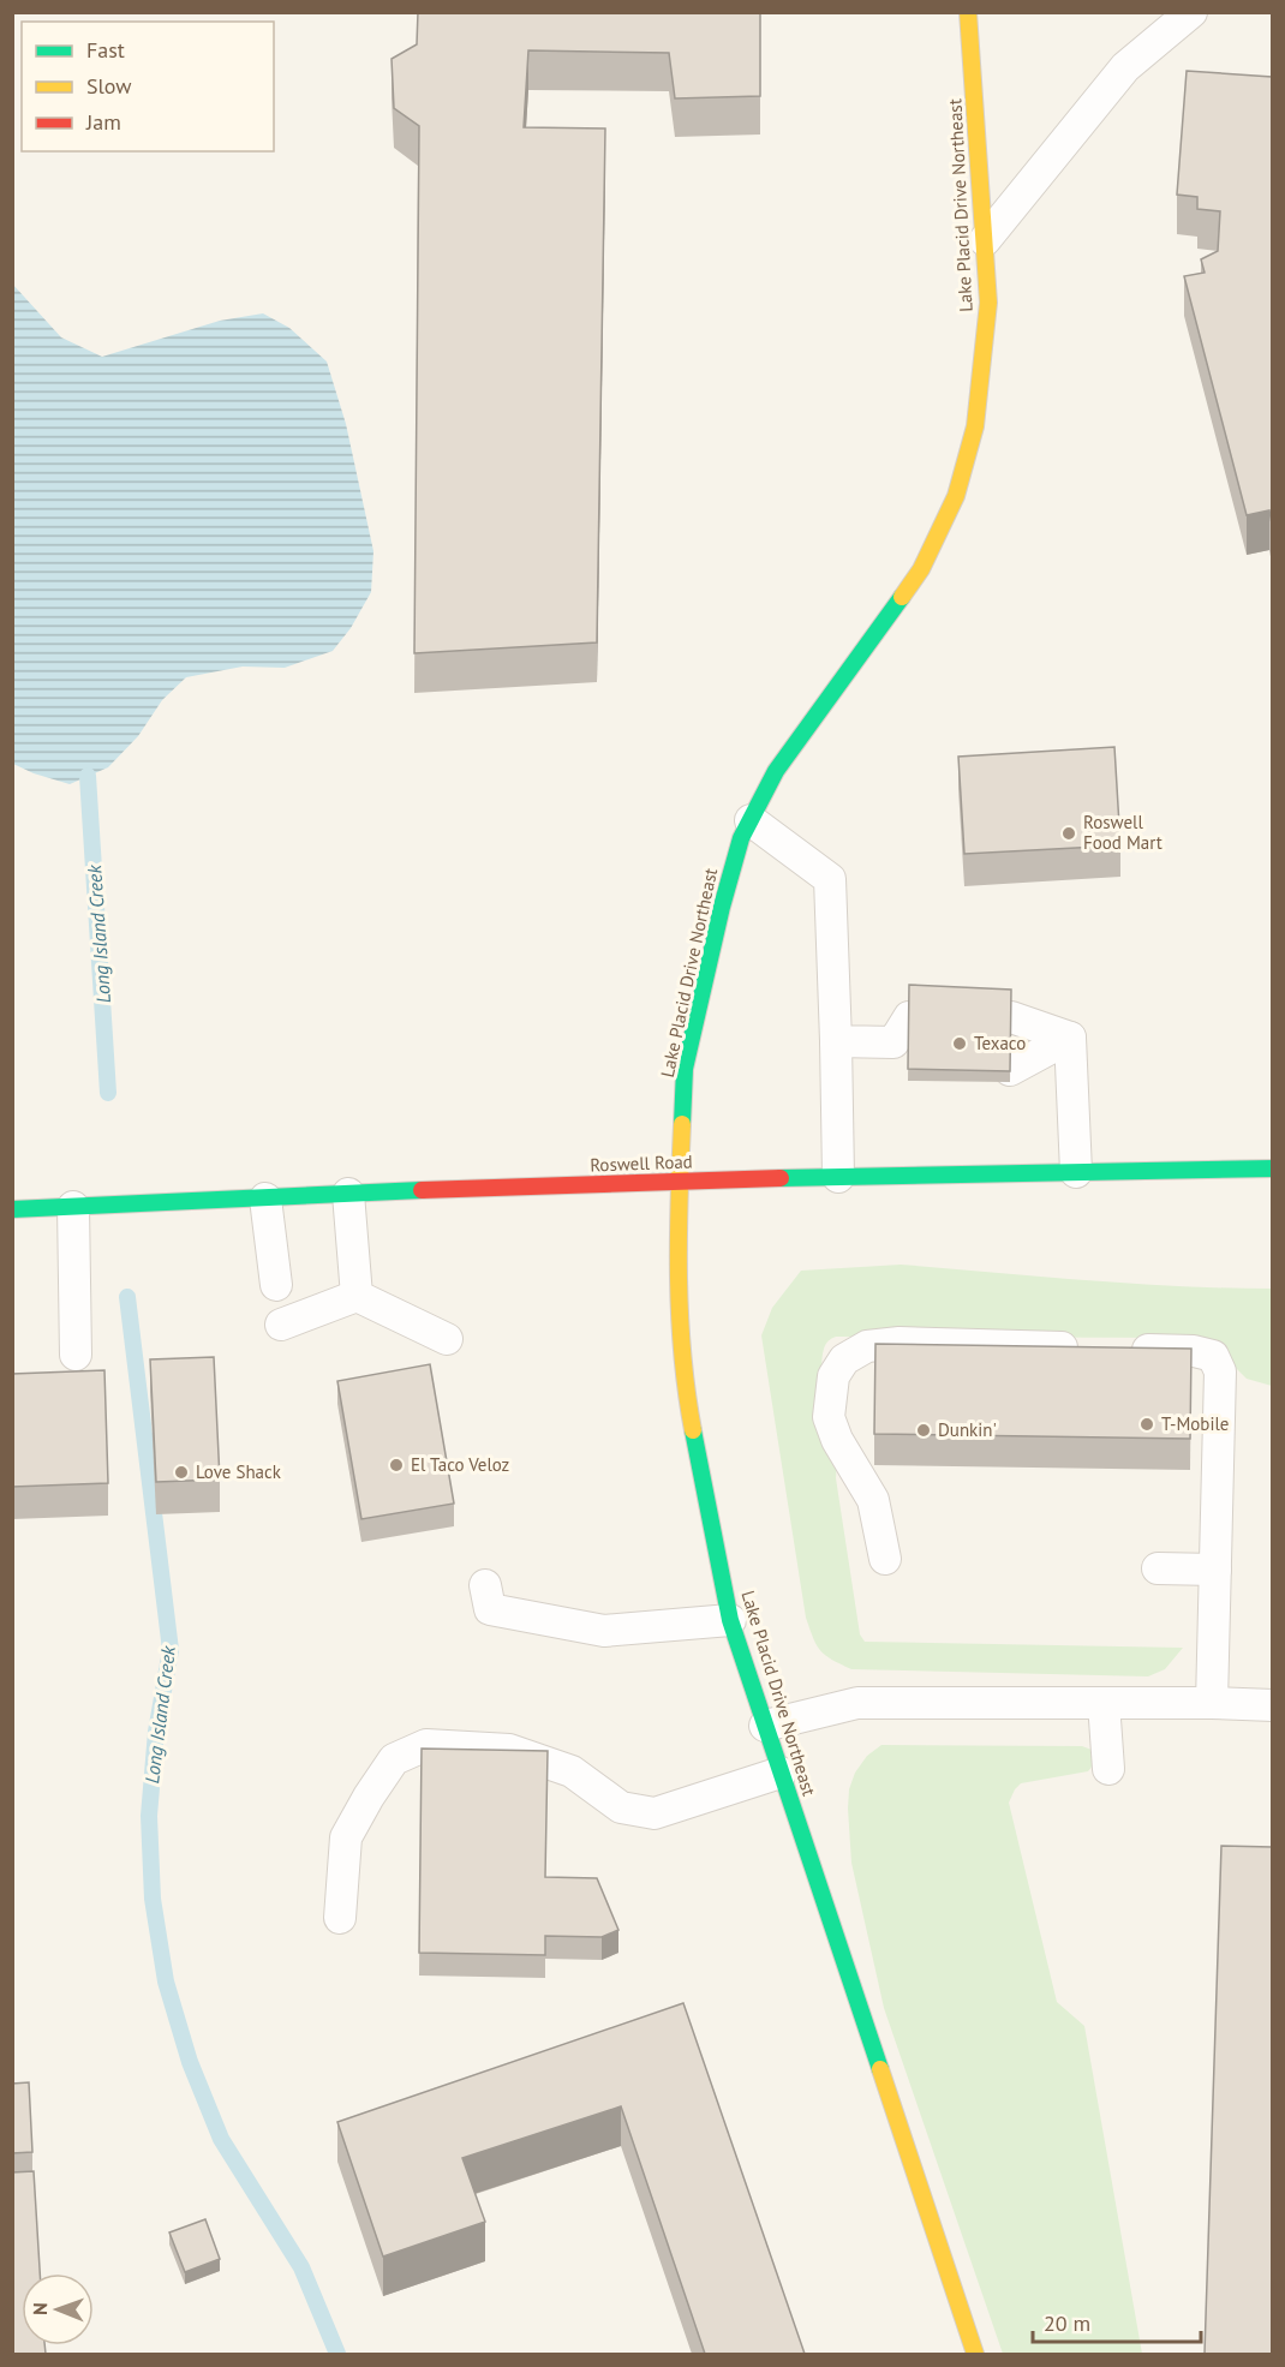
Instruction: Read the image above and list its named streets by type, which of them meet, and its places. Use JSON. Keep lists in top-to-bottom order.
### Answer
{
  "streets": {
    "street": ["Lake Placid Drive Northeast", "Roswell Road"]
  },
  "crossings": [
    ["Lake Placid Drive Northeast", "Roswell Road"]
  ],
  "water": ["Long Island Creek"],
  "places": [
    "Roswell Food Mart",
    "Texaco",
    "T-Mobile",
    "Dunkin'",
    "El Taco Veloz",
    "Love Shack"
  ],
  "legend": ["Fast", "Slow", "Jam"],
  "scale_bar": "20 m",
  "north": "left"
}
